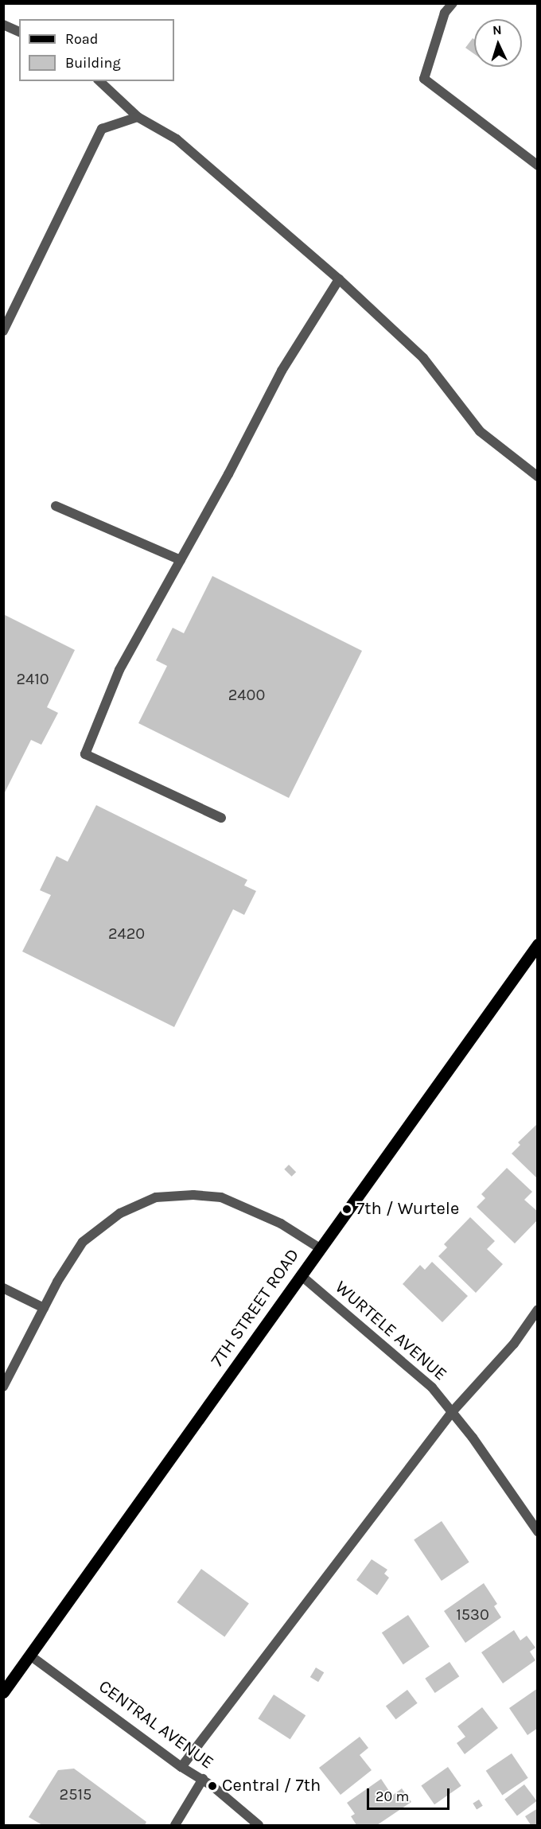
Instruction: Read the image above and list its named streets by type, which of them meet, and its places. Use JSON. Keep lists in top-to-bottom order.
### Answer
{
  "streets": {
    "main road": ["7TH STREET ROAD"],
    "street": ["WURTELE AVENUE", "CENTRAL AVENUE"]
  },
  "crossings": [
    ["7TH STREET ROAD", "WURTELE AVENUE"],
    ["7TH STREET ROAD", "CENTRAL AVENUE"]
  ],
  "places": ["7th / Wurtele", "Central / 7th"],
  "house_numbers": [
    "2410",
    "2400",
    "2420",
    "1530",
    "2515"
  ],
  "legend": ["Road", "Building"],
  "scale_bar": "20 m",
  "north": "top"
}
